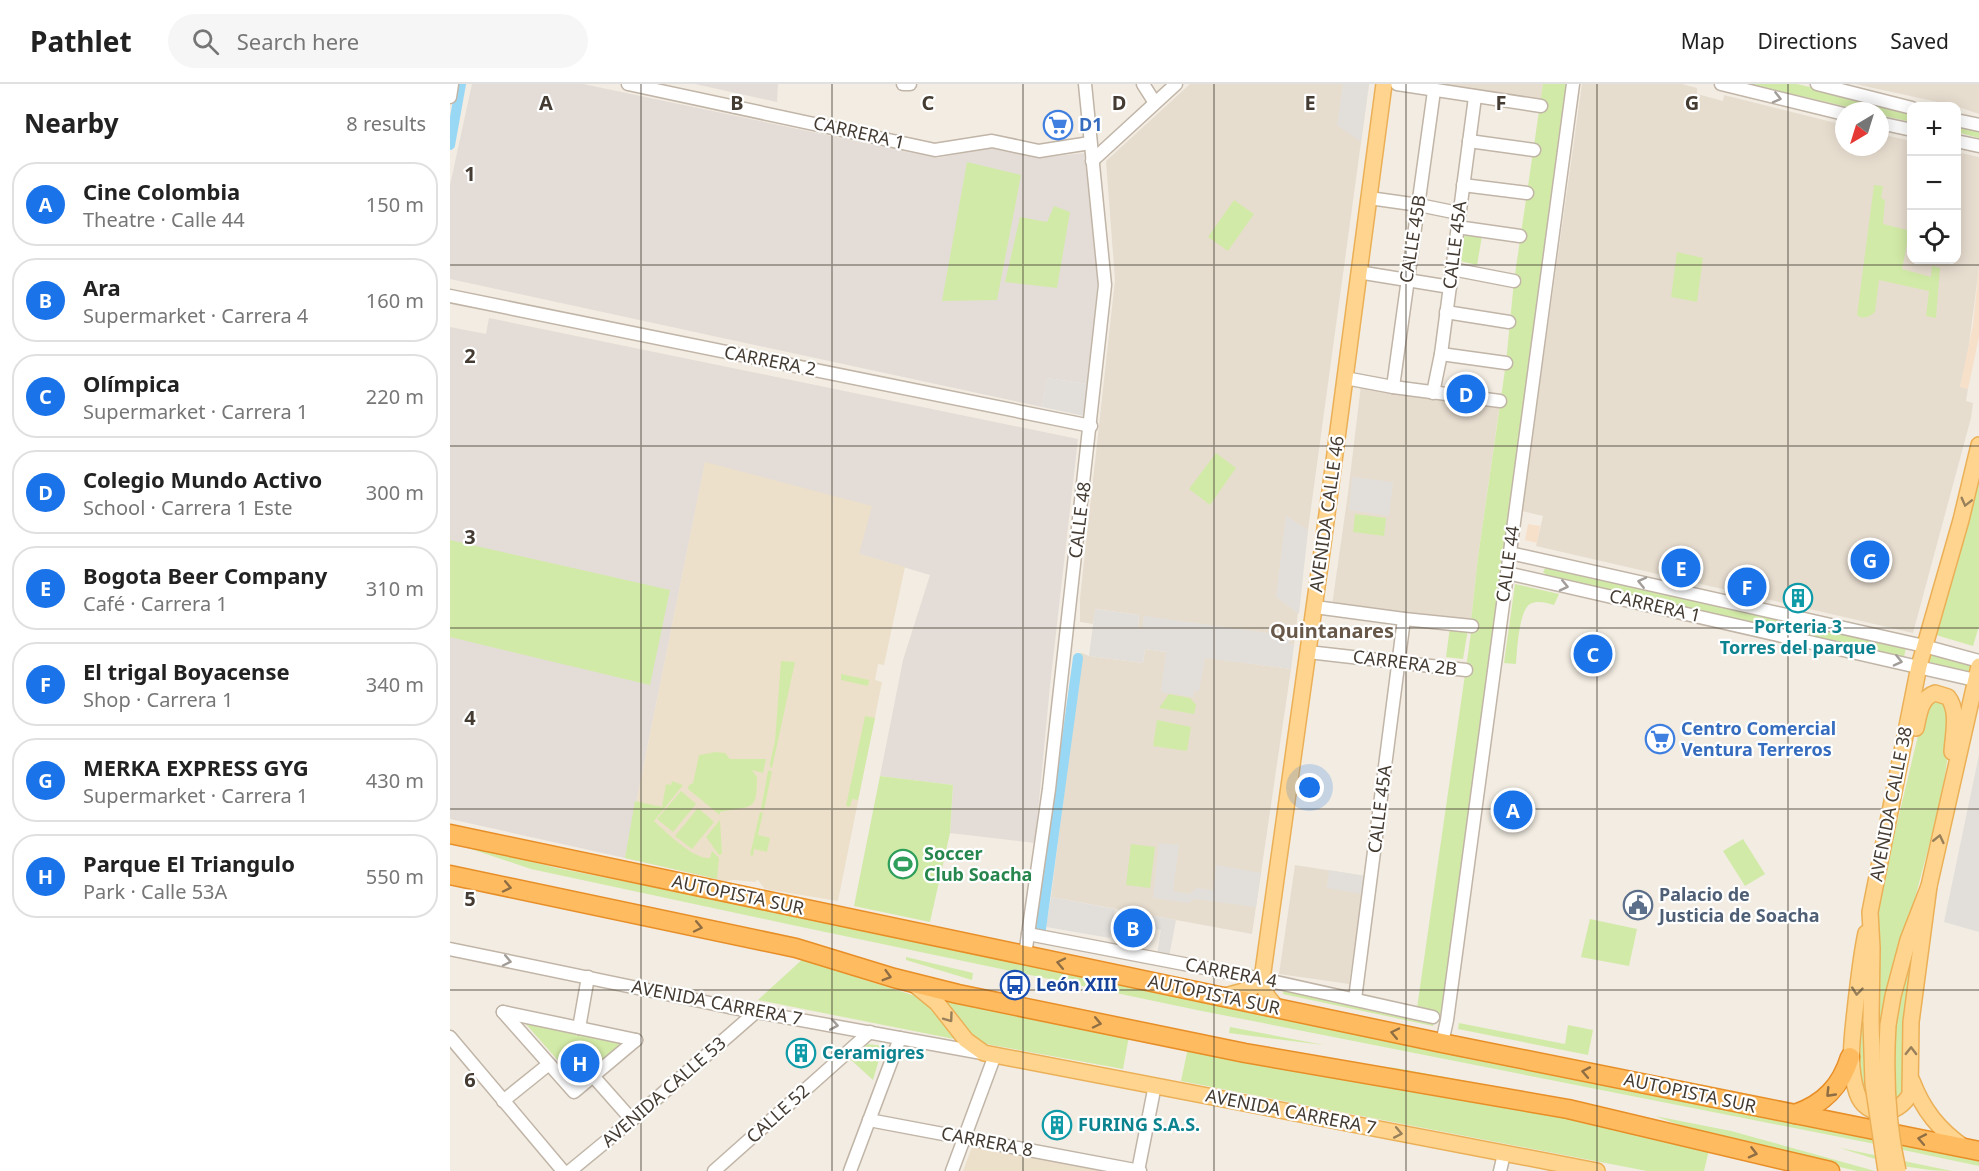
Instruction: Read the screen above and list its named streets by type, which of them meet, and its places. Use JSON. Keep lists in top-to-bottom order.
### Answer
{
  "streets": {
    "highway": ["AUTOPISTA SUR"],
    "main road": ["AVENIDA CALLE 46", "AVENIDA CALLE 38", "AVENIDA CARRERA 7"],
    "street": [
      "CARRERA 1",
      "CALLE 45B",
      "CALLE 45A",
      "CARRERA 2",
      "CALLE 48",
      "CALLE 44",
      "CARRERA 2B",
      "CARRERA 4",
      "AVENIDA CALLE 53",
      "CALLE 52",
      "CARRERA 8"
    ]
  },
  "crossings": [
    ["CARRERA 1", "CALLE 48"],
    ["CARRERA 1", "CALLE 44"],
    ["CARRERA 1", "AVENIDA CALLE 38"],
    ["CALLE 45A", "CARRERA 2B"],
    ["CALLE 45A", "CARRERA 4"],
    ["CARRERA 2", "CALLE 48"],
    ["AVENIDA CALLE 46", "CARRERA 2B"],
    ["AVENIDA CALLE 46", "CARRERA 4"],
    ["CALLE 48", "AUTOPISTA SUR"],
    ["CALLE 48", "CARRERA 4"],
    ["CALLE 44", "AUTOPISTA SUR"],
    ["AVENIDA CARRERA 7", "AVENIDA CALLE 53"],
    ["AVENIDA CARRERA 7", "CALLE 52"]
  ],
  "one_way": ["AVENIDA CARRERA 7"],
  "districts": ["Quintanares"],
  "places": {
    "supermarket": ["D1", "Centro Comercial Ventura Terreros"],
    "building": ["Porteria 3 Torres del parque", "Ceramigres", "FURING S.A.S."],
    "sports": ["Soccer Club Soacha"],
    "public building": ["Palacio de Justicia de Soacha"],
    "bus stop": ["León XIII"]
  },
  "north": "bottom left",
  "page": {
    "header": "Pathlet",
    "search": "Search here",
    "nav": ["Map", "Directions", "Saved"],
    "heading": ["Nearby", "8 results"],
    "map_buttons": ["+", "−"],
    "list": [
      {
        "mark": "A",
        "name": "Cine Colombia",
        "note": "Theatre · Calle 44",
        "value": "150 m"
      },
      {
        "mark": "B",
        "name": "Ara",
        "note": "Supermarket · Carrera 4",
        "value": "160 m"
      },
      {
        "mark": "C",
        "name": "Olímpica",
        "note": "Supermarket · Carrera 1",
        "value": "220 m"
      },
      {
        "mark": "D",
        "name": "Colegio Mundo Activo",
        "note": "School · Carrera 1 Este",
        "value": "300 m"
      },
      {
        "mark": "E",
        "name": "Bogota Beer Company",
        "note": "Café · Carrera 1",
        "value": "310 m"
      },
      {
        "mark": "F",
        "name": "El trigal Boyacense",
        "note": "Shop · Carrera 1",
        "value": "340 m"
      },
      {
        "mark": "G",
        "name": "MERKA EXPRESS GYG",
        "note": "Supermarket · Carrera 1",
        "value": "430 m"
      },
      {
        "mark": "H",
        "name": "Parque El Triangulo",
        "note": "Park · Calle 53A",
        "value": "550 m"
      }
    ],
    "pins": [
      "D",
      "G",
      "E",
      "F",
      "C",
      "A",
      "B",
      "H"
    ]
  },
  "grid": {
    "columns": [
      "A",
      "B",
      "C",
      "D",
      "E",
      "F",
      "G"
    ],
    "rows": [
      "1",
      "2",
      "3",
      "4",
      "5",
      "6"
    ]
  }
}
